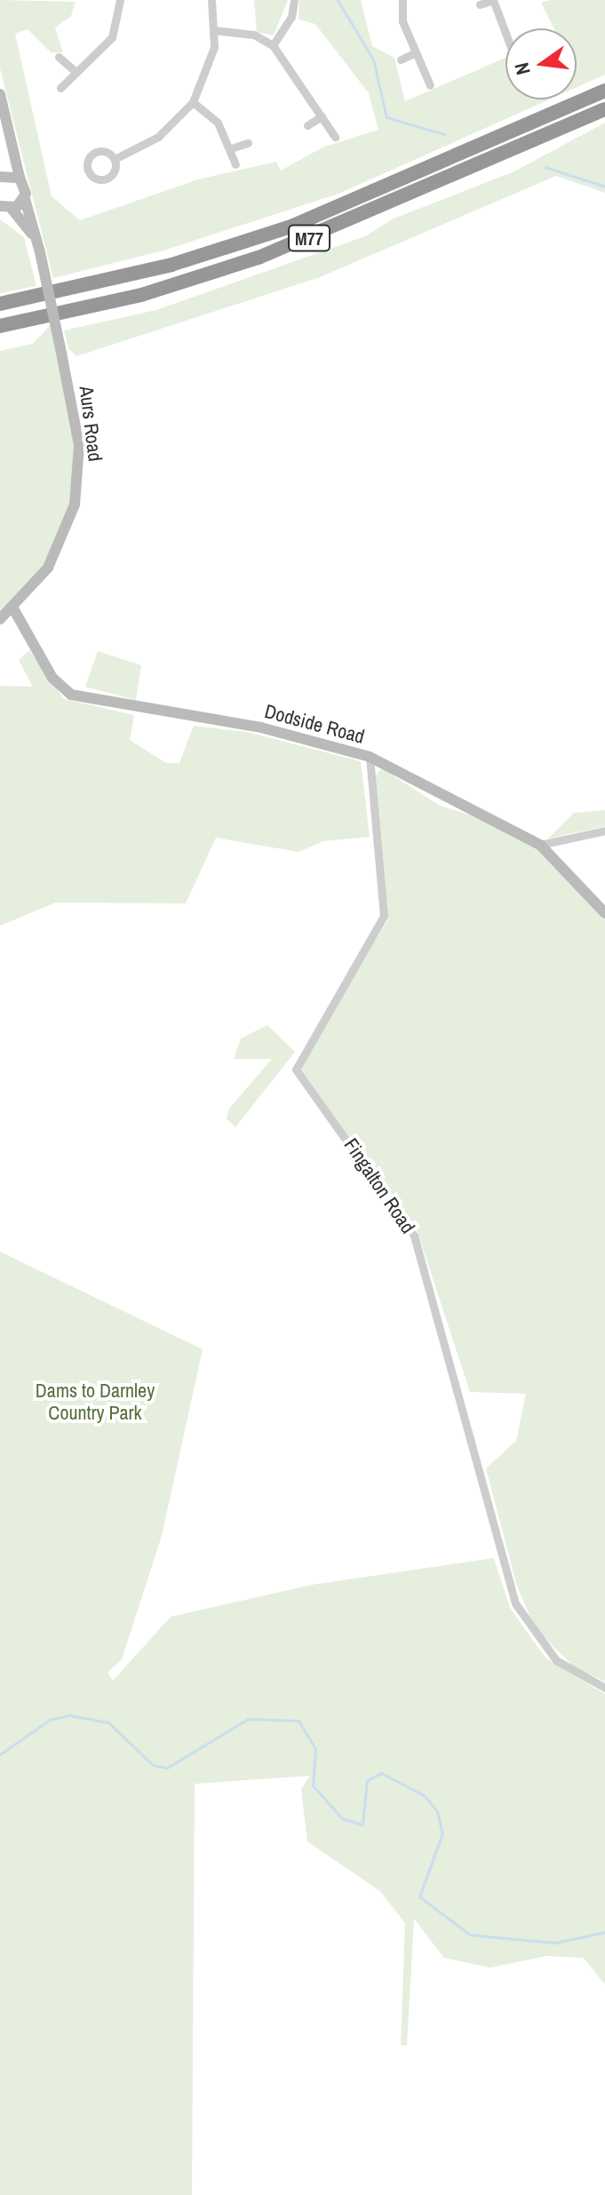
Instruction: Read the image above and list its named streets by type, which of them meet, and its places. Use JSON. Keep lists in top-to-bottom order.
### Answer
{
  "streets": {
    "highway": ["M77"],
    "main road": ["Aurs Road", "Dodside Road"],
    "street": ["Fingalton Road"]
  },
  "crossings": [
    ["Aurs Road", "Dodside Road"],
    ["Dodside Road", "Fingalton Road"]
  ],
  "parks": ["Dams to Darnley Country Park"],
  "north": "left"
}
